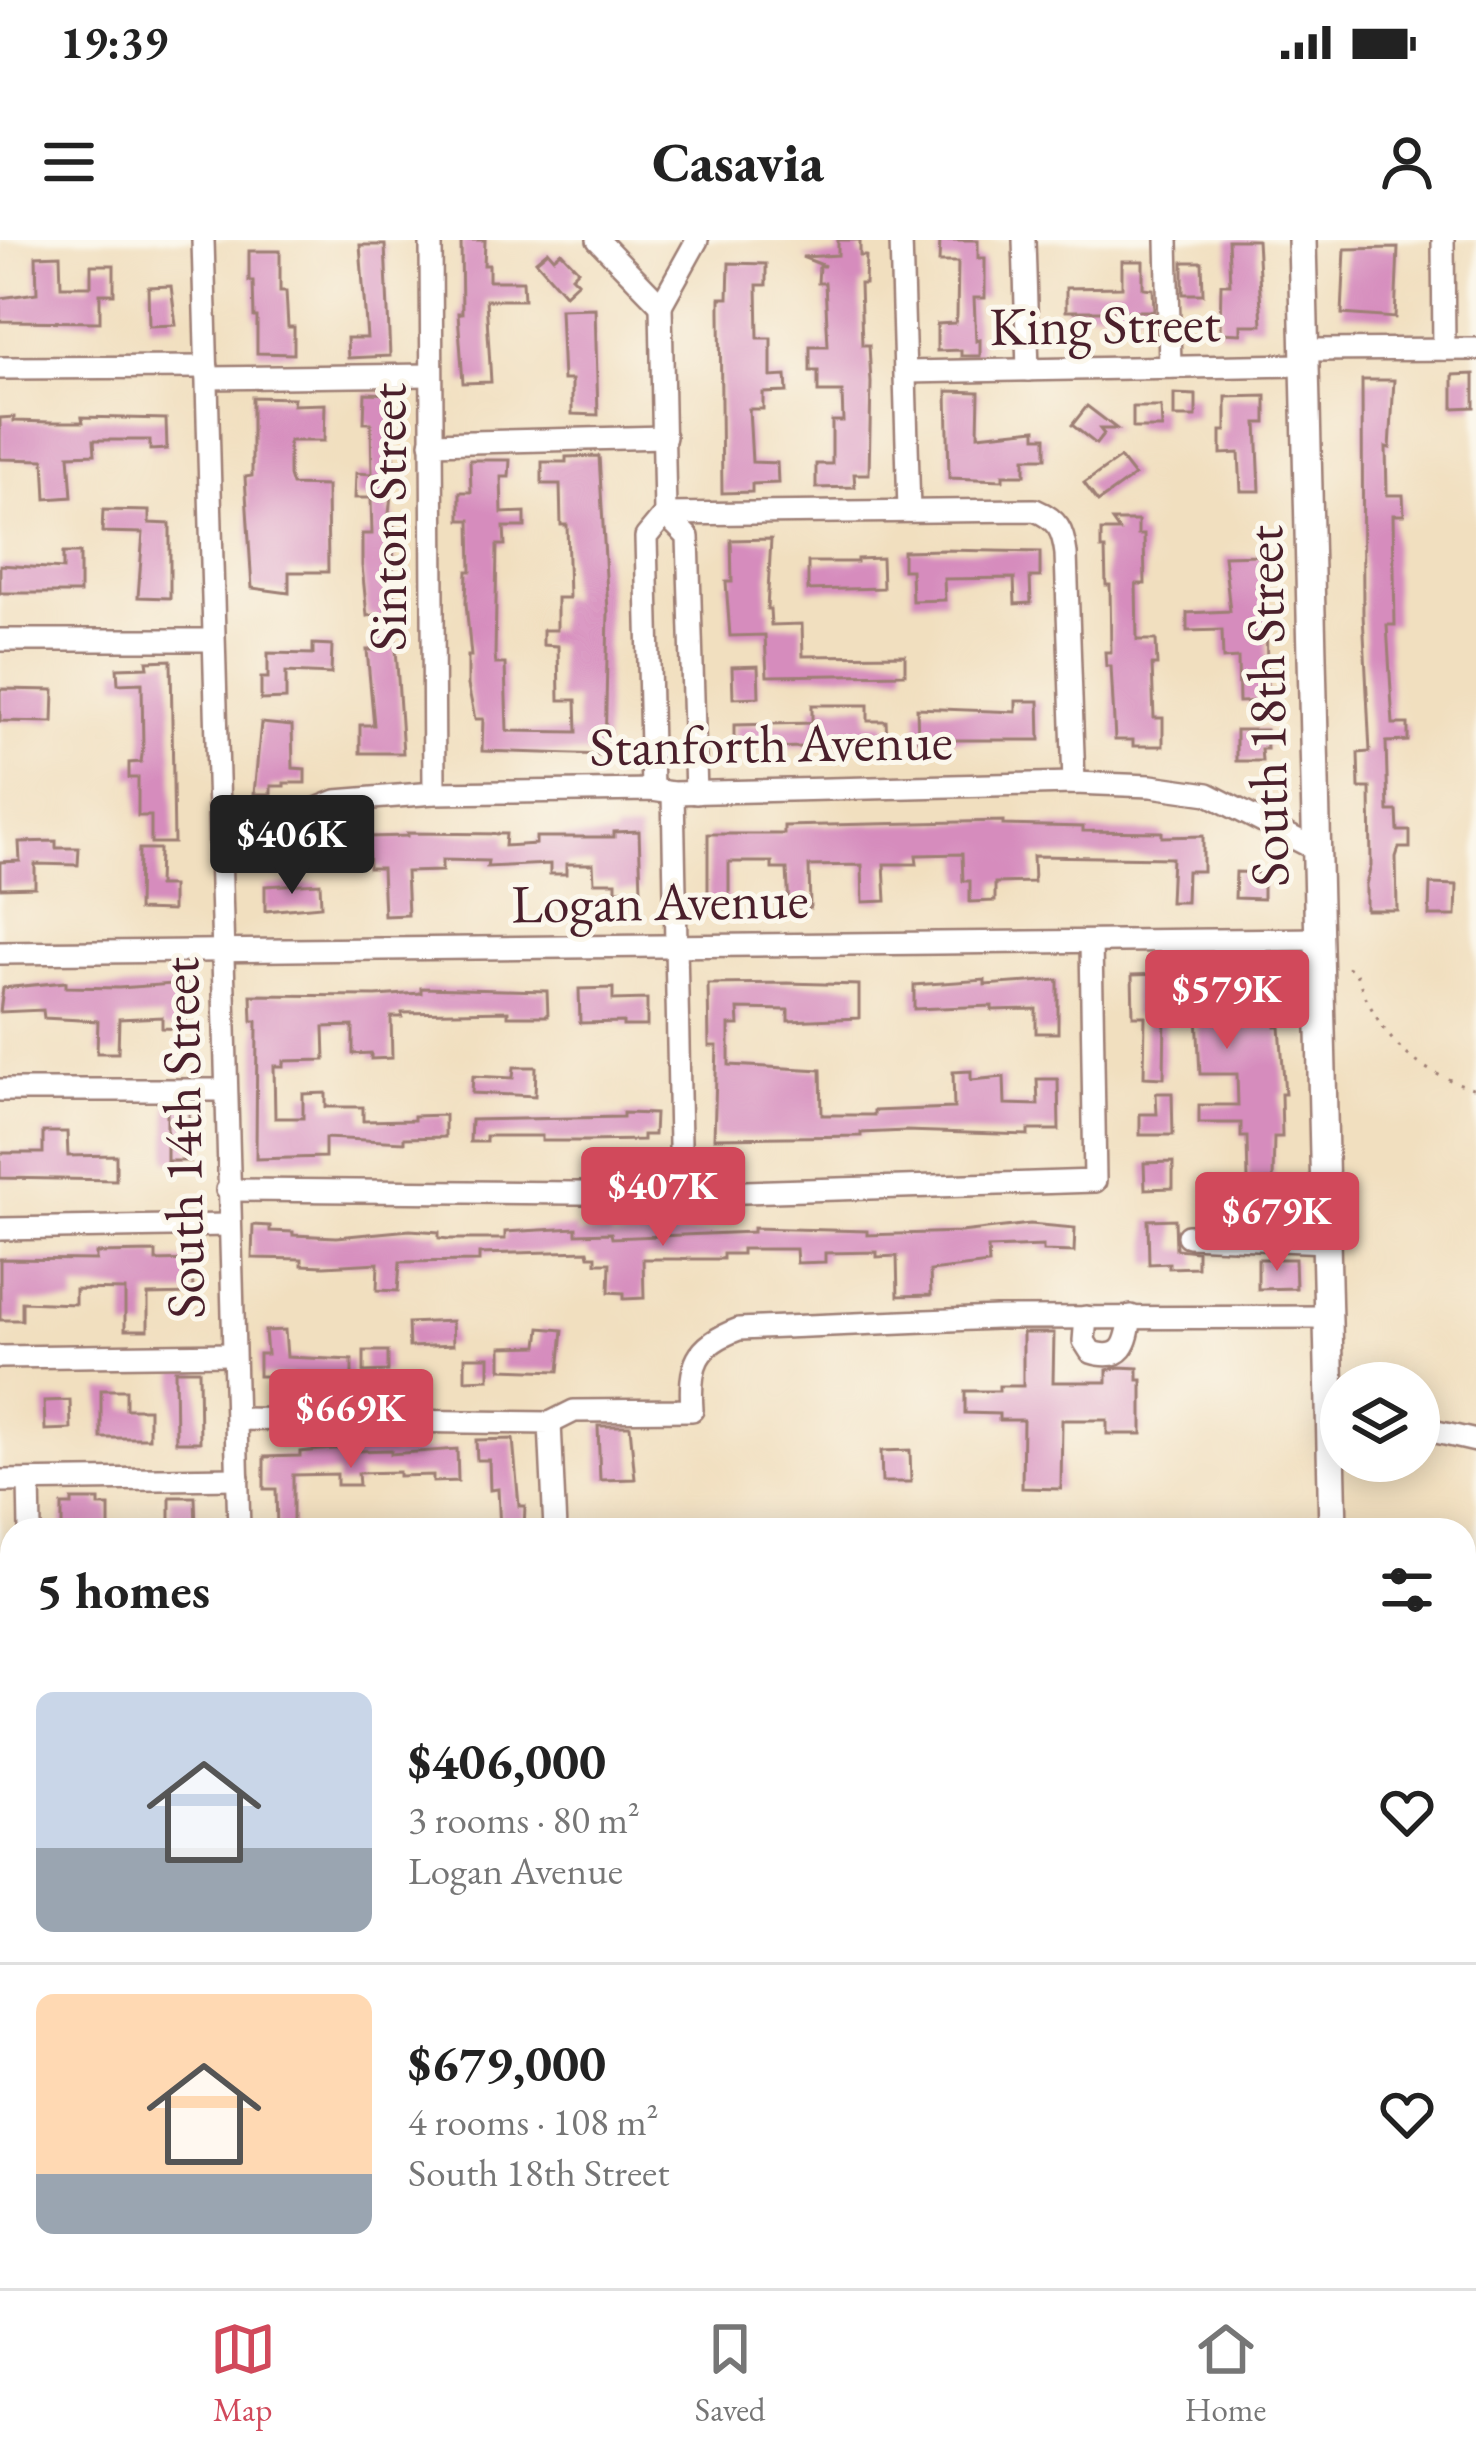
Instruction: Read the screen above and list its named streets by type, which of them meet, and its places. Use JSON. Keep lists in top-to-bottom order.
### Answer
{
  "streets": {
    "main road": ["South 18th Street"],
    "street": [
      "King Street",
      "Sinton Street",
      "Stanforth Avenue",
      "Logan Avenue",
      "South 14th Street"
    ]
  },
  "crossings": [
    ["King Street", "South 18th Street"],
    ["Sinton Street", "Stanforth Avenue"],
    ["South 18th Street", "Stanforth Avenue"],
    ["South 18th Street", "Logan Avenue"],
    ["Stanforth Avenue", "South 14th Street"],
    ["Logan Avenue", "South 14th Street"]
  ],
  "page": {
    "status": "19:39",
    "header": "Casavia",
    "price": [
      "$406K",
      "$579K",
      "$407K",
      "$679K",
      "$669K"
    ],
    "heading": "5 homes",
    "list": [
      {
        "name": "$406,000",
        "note": "3 rooms · 80 m² · Logan Avenue"
      },
      {
        "name": "$679,000",
        "note": "4 rooms · 108 m² · South 18th Street"
      }
    ],
    "tabs": ["Map", "Saved", "Home"]
  }
}
